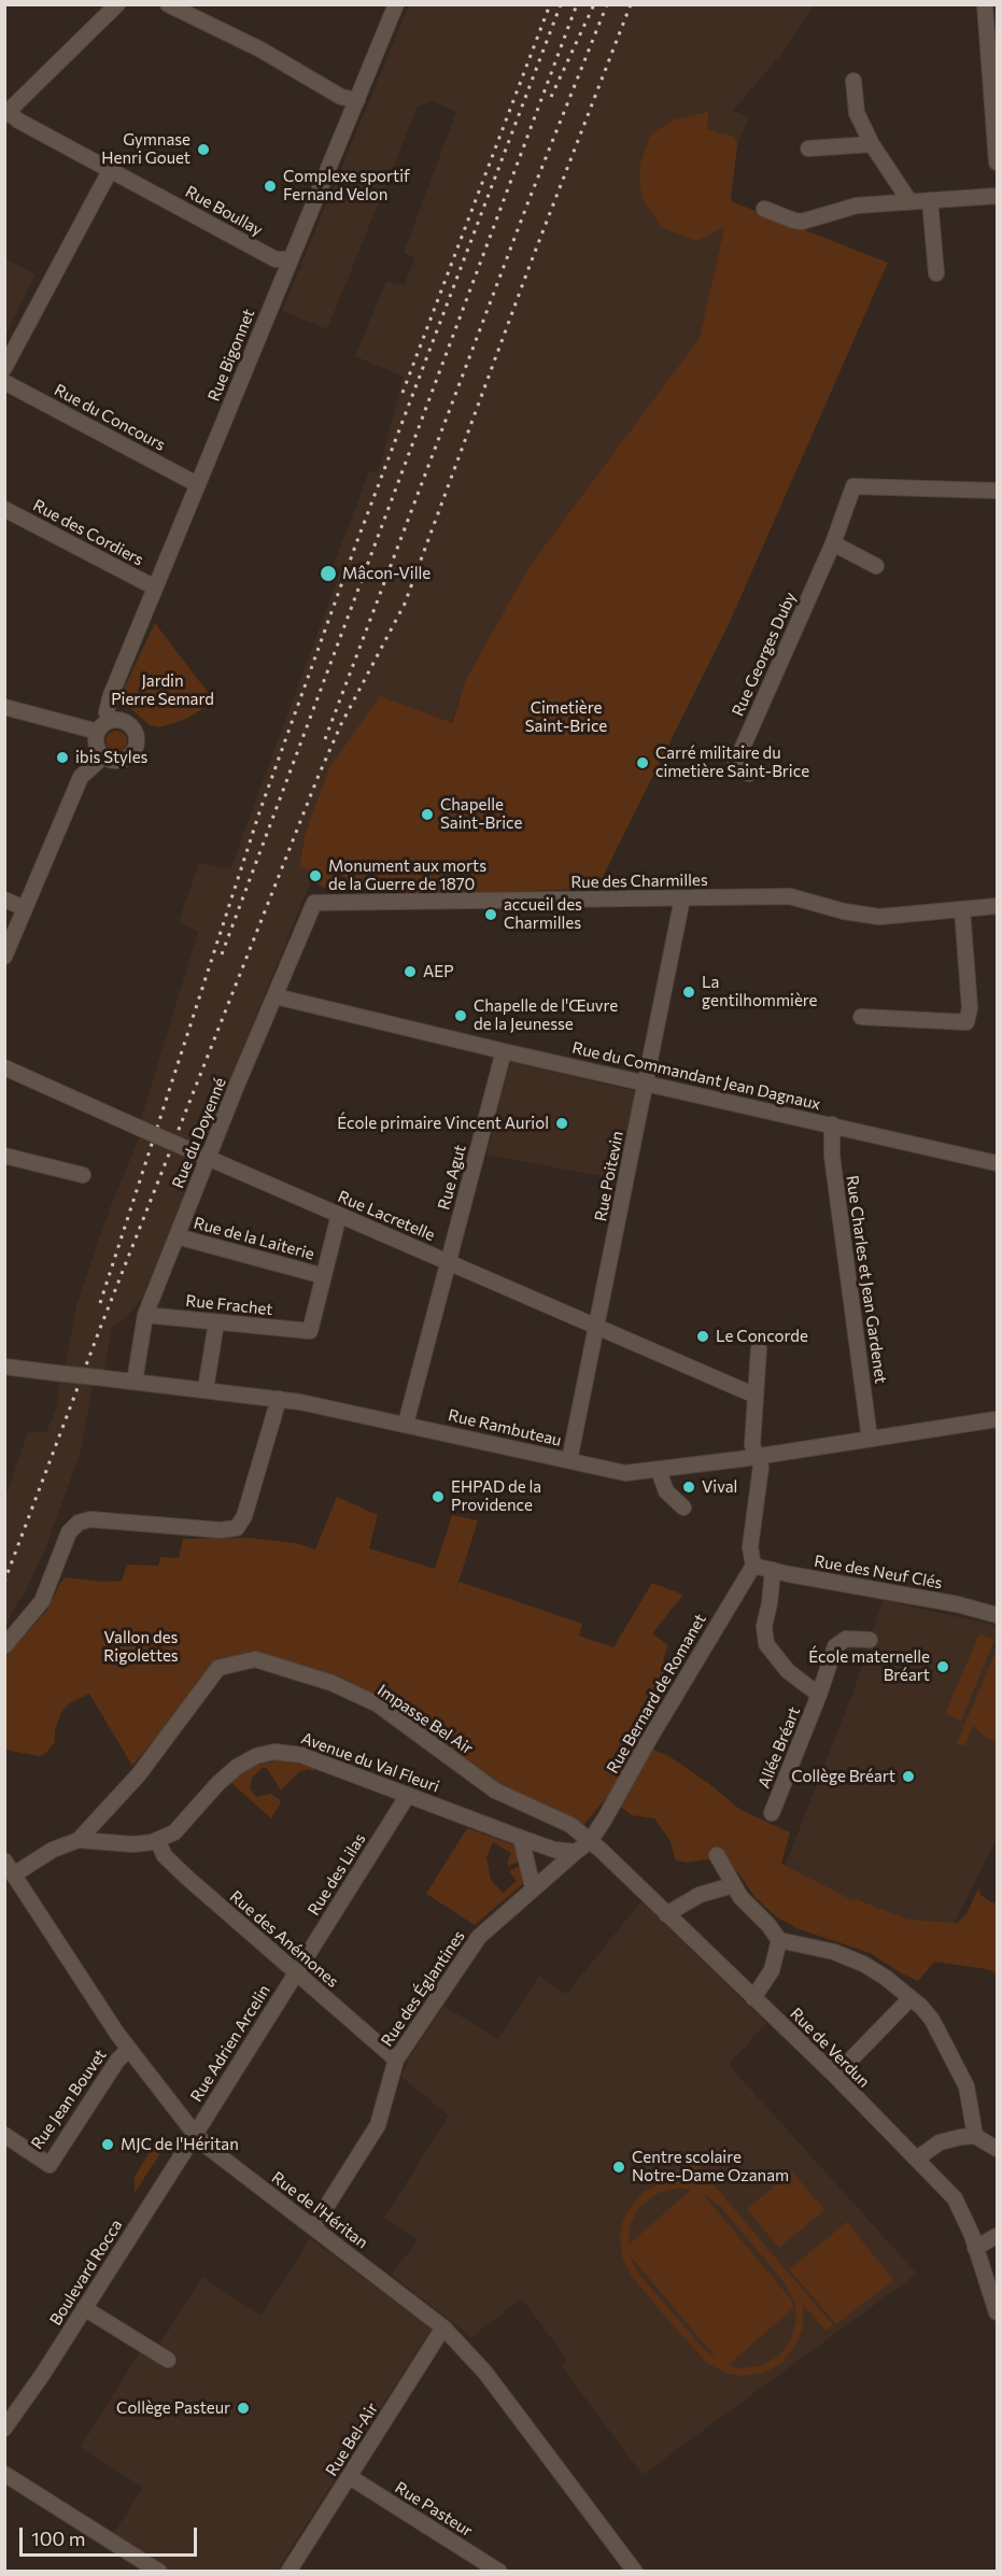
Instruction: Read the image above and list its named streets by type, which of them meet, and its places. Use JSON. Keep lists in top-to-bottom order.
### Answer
{
  "streets": {
    "street": [
      "Rue Boullay",
      "Rue Bigonnet",
      "Rue du Concours",
      "Rue des Cordiers",
      "Rue Georges Duby",
      "Rue des Charmilles",
      "Rue du Commandant Jean Dagnaux",
      "Rue du Doyenné",
      "Rue Poitevin",
      "Rue Agut",
      "Rue Lacretelle",
      "Rue de la Laiterie",
      "Rue Charles et Jean Gardenet",
      "Rue Frachet",
      "Rue Rambuteau",
      "Rue des Neuf Clés",
      "Rue Bernard de Romanet",
      "Impasse Bel Air",
      "Allée Bréart",
      "Avenue du Val Fleuri",
      "Rue des Lilas",
      "Rue des Anémones",
      "Rue des Églantines",
      "Rue Adrien Arcelin",
      "Rue de Verdun",
      "Rue Jean Bouvet",
      "Rue de l'Héritan",
      "Boulevard Rocca",
      "Rue Bel-Air",
      "Rue Pasteur"
    ]
  },
  "crossings": [
    ["Rue Boullay", "Rue Bigonnet"],
    ["Rue Bigonnet", "Rue du Concours"],
    ["Rue Bigonnet", "Rue des Cordiers"],
    ["Rue des Charmilles", "Rue du Doyenné"],
    ["Rue des Charmilles", "Rue Poitevin"],
    ["Rue du Commandant Jean Dagnaux", "Rue du Doyenné"],
    ["Rue du Commandant Jean Dagnaux", "Rue Poitevin"],
    ["Rue du Commandant Jean Dagnaux", "Rue Agut"],
    ["Rue du Commandant Jean Dagnaux", "Rue Charles et Jean Gardenet"],
    ["Rue du Doyenné", "Rue Lacretelle"],
    ["Rue du Doyenné", "Rue de la Laiterie"],
    ["Rue du Doyenné", "Rue Frachet"],
    ["Rue du Doyenné", "Rue Rambuteau"],
    ["Rue Poitevin", "Rue Lacretelle"],
    ["Rue Poitevin", "Rue Rambuteau"],
    ["Rue Agut", "Rue Lacretelle"],
    ["Rue Agut", "Rue Rambuteau"],
    ["Rue de la Laiterie", "Rue Frachet"],
    ["Rue Charles et Jean Gardenet", "Rue Rambuteau"],
    ["Rue des Neuf Clés", "Rue Bernard de Romanet"],
    ["Rue des Neuf Clés", "Allée Bréart"],
    ["Rue Bernard de Romanet", "Impasse Bel Air"],
    ["Rue Bernard de Romanet", "Rue de Verdun"],
    ["Impasse Bel Air", "Avenue du Val Fleuri"],
    ["Impasse Bel Air", "Rue de Verdun"],
    ["Avenue du Val Fleuri", "Rue des Lilas"],
    ["Avenue du Val Fleuri", "Rue des Anémones"],
    ["Avenue du Val Fleuri", "Rue des Églantines"],
    ["Avenue du Val Fleuri", "Rue de l'Héritan"],
    ["Rue des Lilas", "Rue des Anémones"],
    ["Rue des Lilas", "Rue Adrien Arcelin"],
    ["Rue des Anémones", "Rue des Églantines"],
    ["Rue des Anémones", "Rue Adrien Arcelin"],
    ["Rue des Églantines", "Rue de l'Héritan"],
    ["Rue Adrien Arcelin", "Rue de l'Héritan"],
    ["Rue Adrien Arcelin", "Boulevard Rocca"],
    ["Rue Jean Bouvet", "Rue de l'Héritan"],
    ["Rue de l'Héritan", "Boulevard Rocca"],
    ["Rue de l'Héritan", "Rue Bel-Air"],
    ["Rue Bel-Air", "Rue Pasteur"]
  ],
  "parks": ["Jardin Pierre Semard", "Cimetière Saint-Brice", "Vallon des Rigolettes"],
  "places": [
    "Gymnase Henri Gouet",
    "Complexe sportif Fernand Velon",
    "Mâcon-Ville",
    "ibis Styles",
    "Carré militaire du cimetière Saint-Brice",
    "Chapelle Saint-Brice",
    "Monument aux morts de la Guerre de 1870",
    "accueil des Charmilles",
    "AEP",
    "La gentilhommière",
    "Chapelle de l'Œuvre de la Jeunesse",
    "École primaire Vincent Auriol",
    "Le Concorde",
    "Vival",
    "EHPAD de la Providence",
    "École maternelle Bréart",
    "Collège Bréart",
    "MJC de l'Héritan",
    "Centre scolaire Notre-Dame Ozanam",
    "Collège Pasteur"
  ],
  "scale_bar": "100 m"
}
